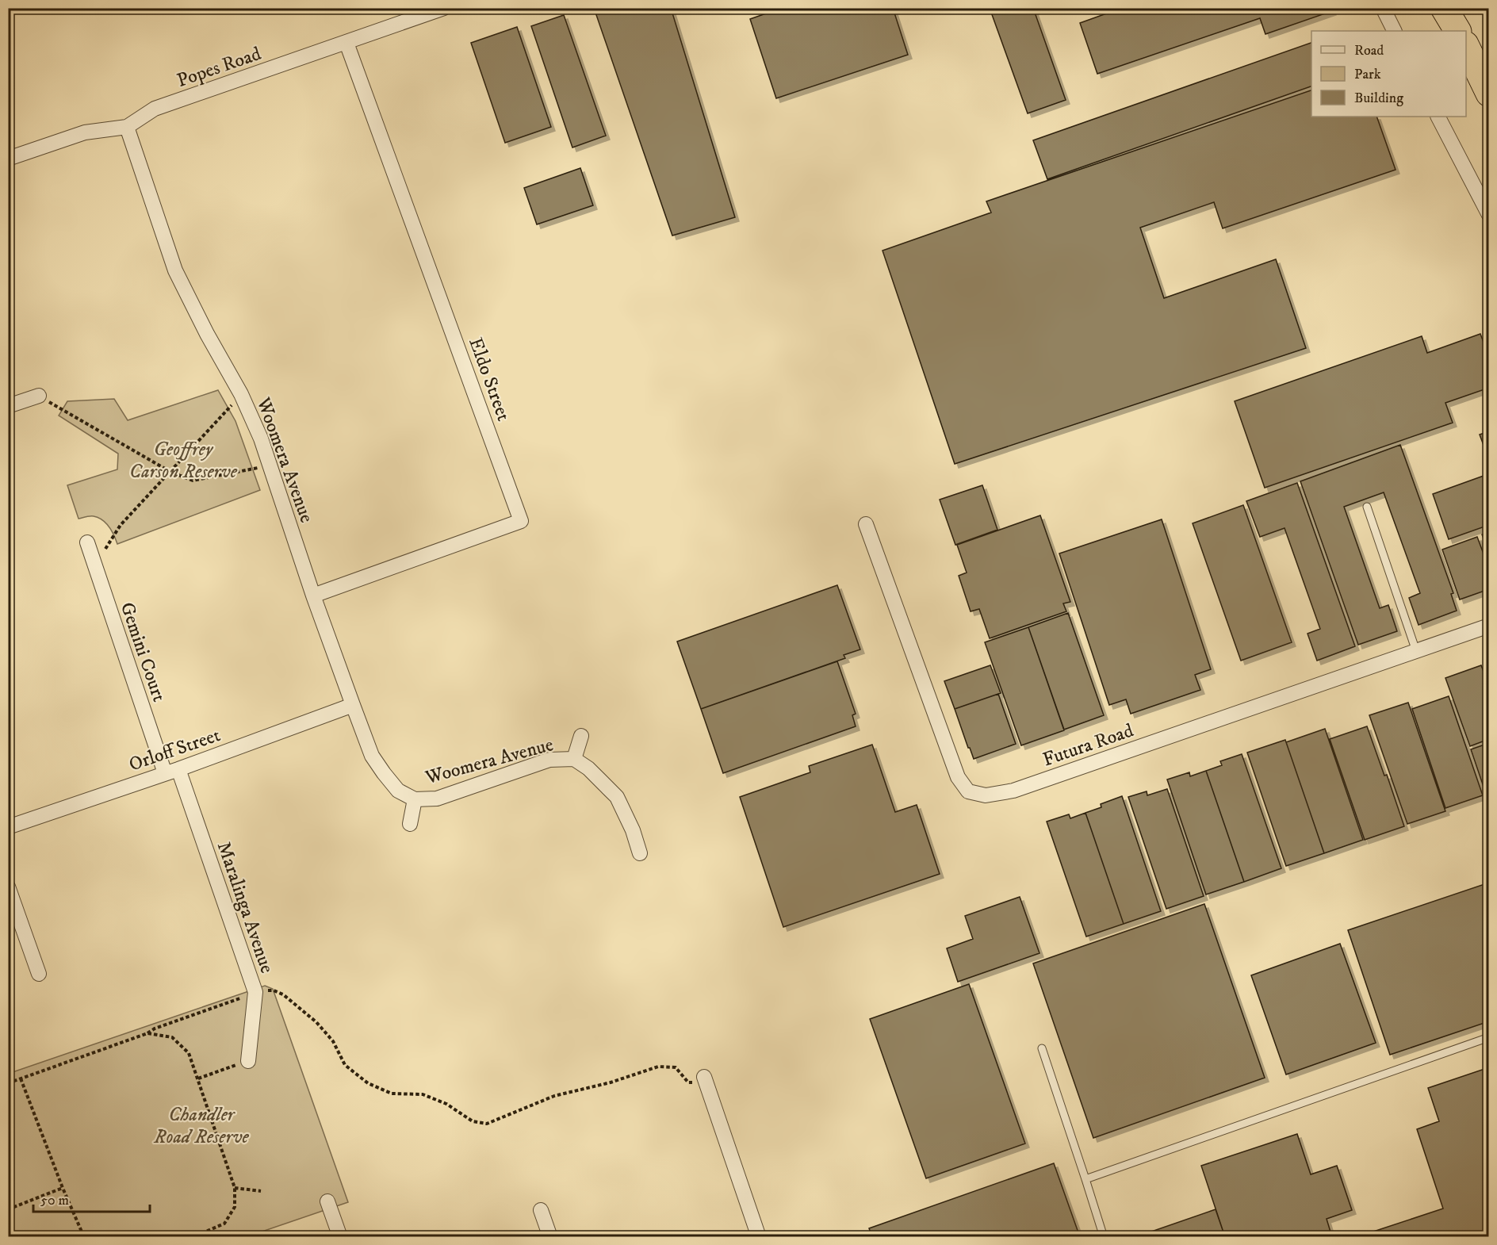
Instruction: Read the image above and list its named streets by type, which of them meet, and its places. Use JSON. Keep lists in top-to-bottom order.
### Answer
{
  "streets": {
    "street": [
      "Popes Road",
      "Eldo Street",
      "Woomera Avenue",
      "Gemini Court",
      "Futura Road",
      "Orloff Street",
      "Maralinga Avenue"
    ]
  },
  "crossings": [
    ["Popes Road", "Eldo Street"],
    ["Popes Road", "Woomera Avenue"],
    ["Eldo Street", "Woomera Avenue"],
    ["Woomera Avenue", "Orloff Street"],
    ["Gemini Court", "Orloff Street"],
    ["Gemini Court", "Maralinga Avenue"],
    ["Orloff Street", "Maralinga Avenue"]
  ],
  "parks": ["Geoffrey Carson Reserve", "Chandler Road Reserve"],
  "legend": ["Road", "Park", "Building"],
  "scale_bar": "50 m"
}
